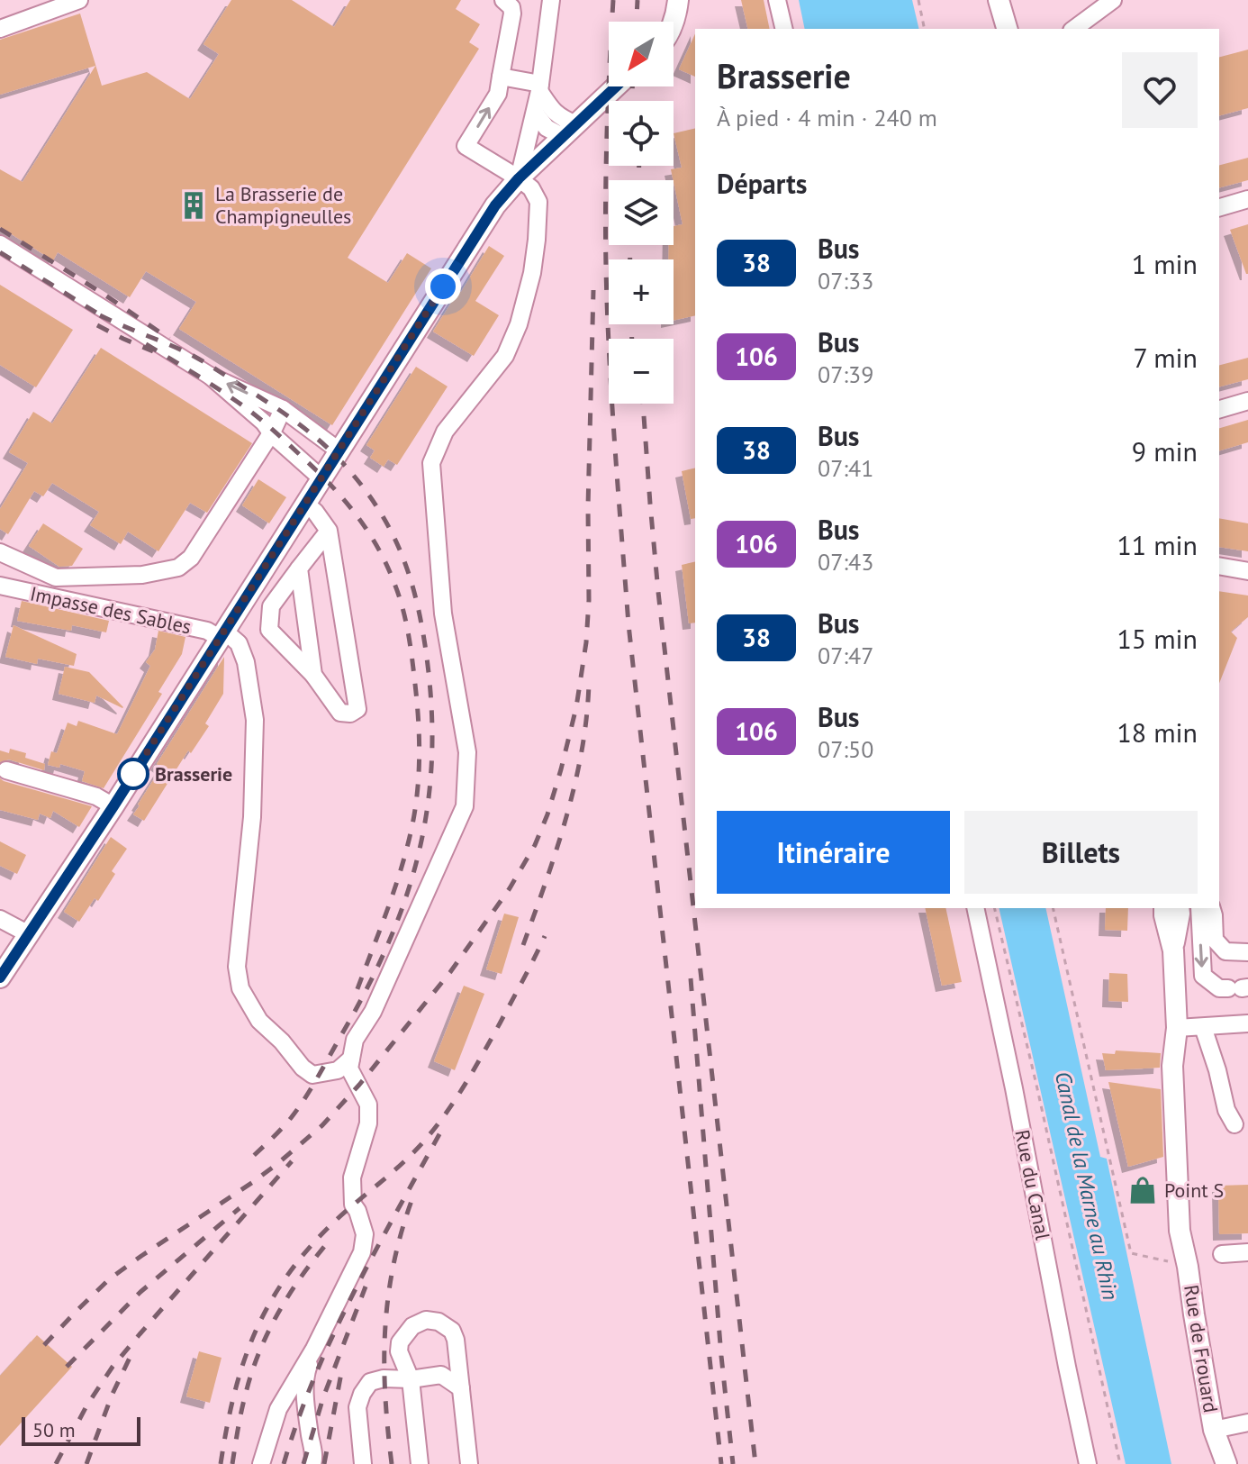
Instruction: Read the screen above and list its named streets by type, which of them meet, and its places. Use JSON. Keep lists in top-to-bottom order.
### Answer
{
  "streets": {
    "main road": ["Rue de Frouard"],
    "street": ["Impasse des Sables", "Rue du Canal"]
  },
  "water": ["Canal de la Marne au Rhin"],
  "places": {
    "building": ["La Brasserie de Champigneulles"],
    "other": ["Brasserie"],
    "shop": ["Point S"]
  },
  "lines": ["bus line 38"],
  "scale_bar": "50 m",
  "north": "bottom left",
  "page": {
    "map_buttons": ["+", "−"],
    "heading": [
      ["Brasserie", "À pied · 4 min · 240 m"],
      "Départs"
    ],
    "list": [
      {
        "mark": "38",
        "name": "Bus",
        "note": "07:33",
        "value": "1 min"
      },
      {
        "mark": "106",
        "name": "Bus",
        "note": "07:39",
        "value": "7 min"
      },
      {
        "mark": "38",
        "name": "Bus",
        "note": "07:41",
        "value": "9 min"
      },
      {
        "mark": "106",
        "name": "Bus",
        "note": "07:43",
        "value": "11 min"
      },
      {
        "mark": "38",
        "name": "Bus",
        "note": "07:47",
        "value": "15 min"
      },
      {
        "mark": "106",
        "name": "Bus",
        "note": "07:50",
        "value": "18 min"
      }
    ],
    "buttons": ["Itinéraire", "Billets"],
    "scale": "50 m"
  }
}
